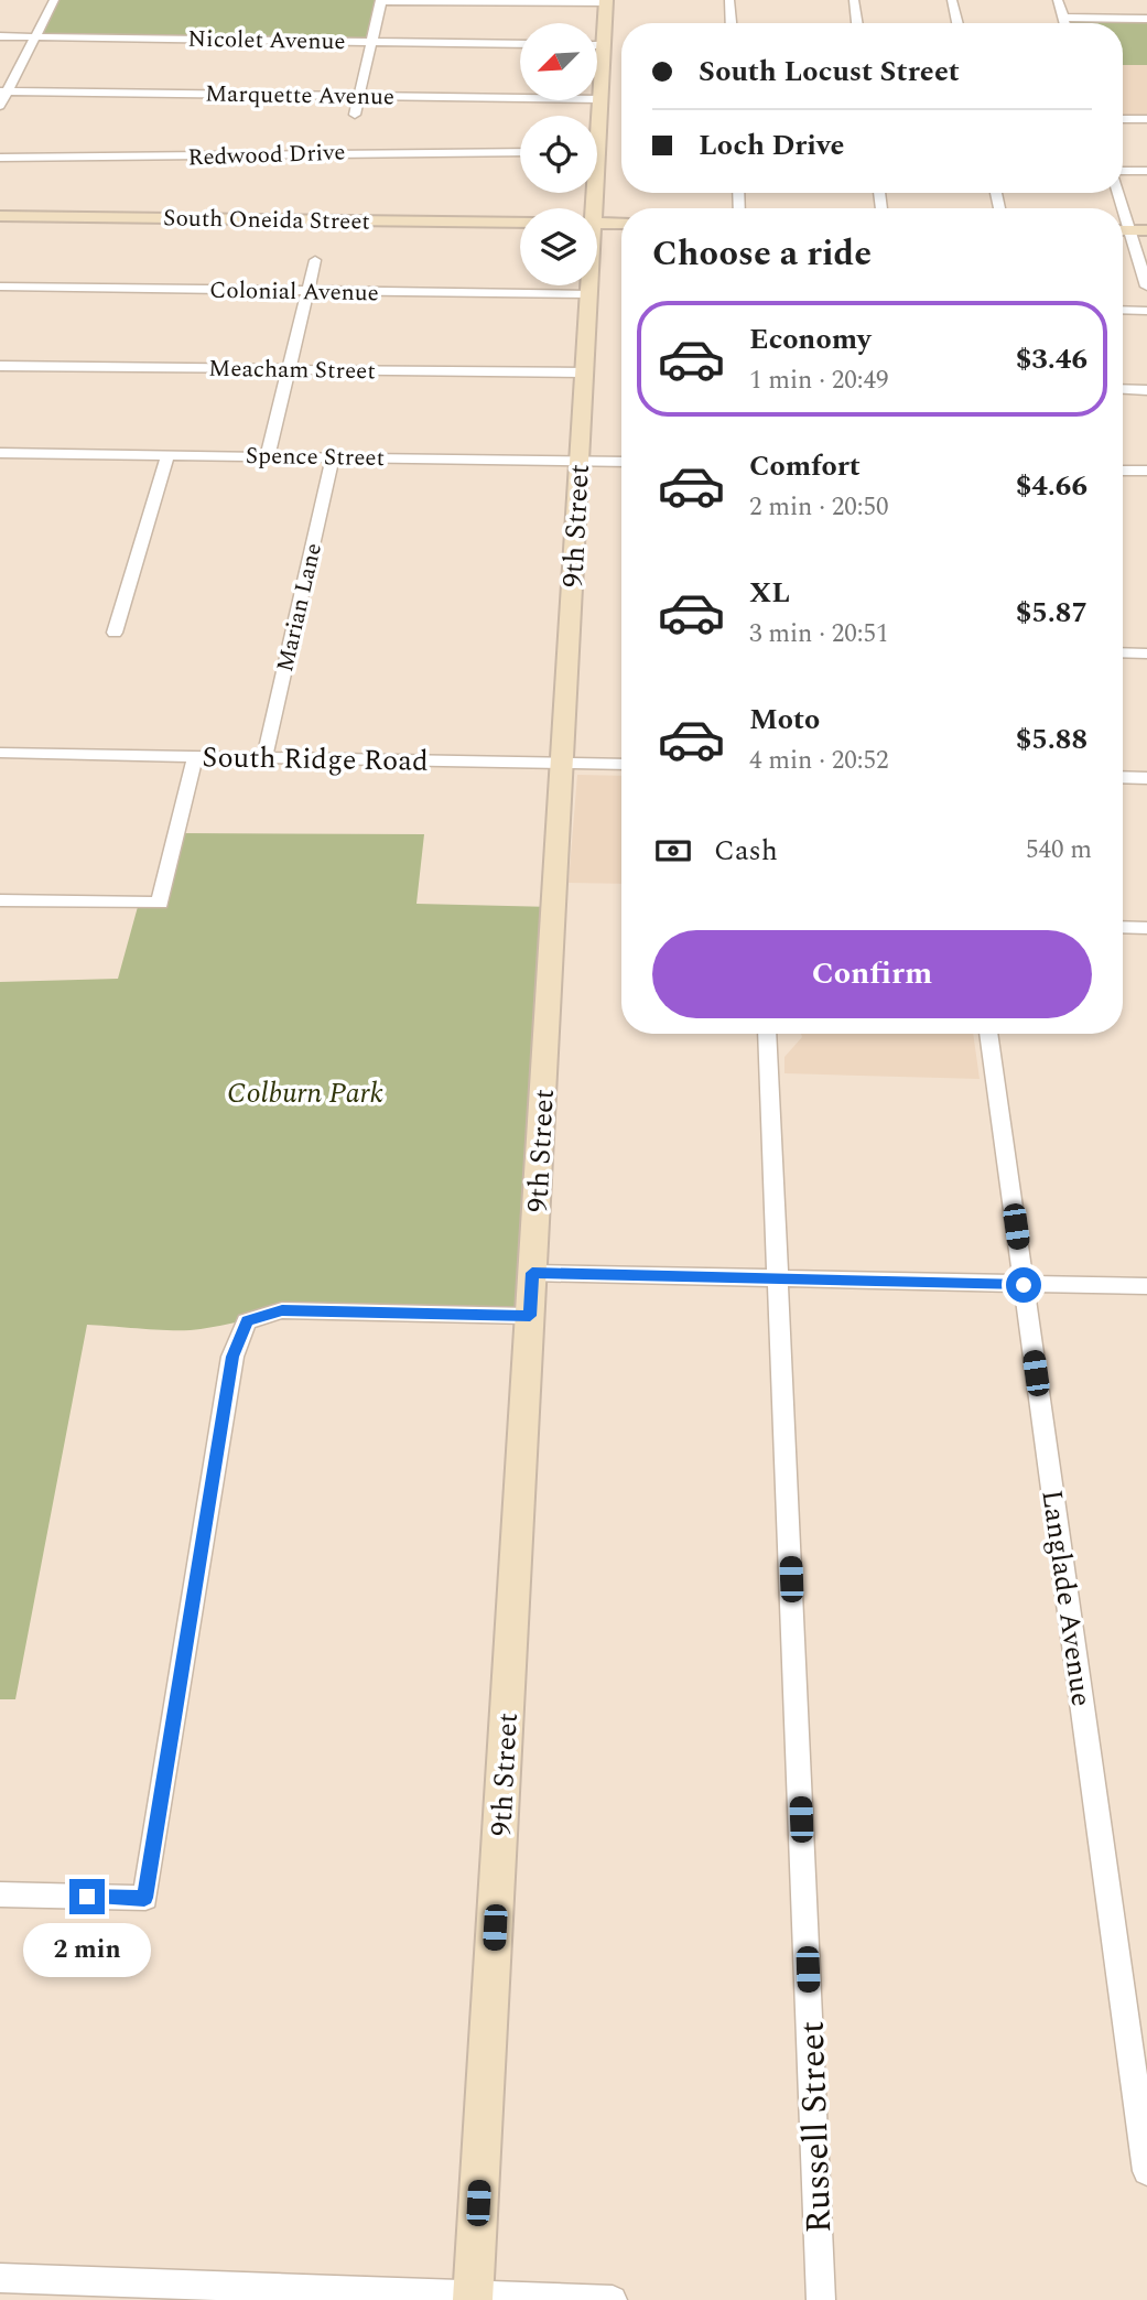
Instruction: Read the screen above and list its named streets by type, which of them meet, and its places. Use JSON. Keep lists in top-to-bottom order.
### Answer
{
  "streets": {
    "street": [
      "Nicolet Avenue",
      "Marquette Avenue",
      "Redwood Drive",
      "South Oneida Street",
      "Colonial Avenue",
      "Meacham Street",
      "Spence Street",
      "9th Street",
      "Marian Lane",
      "South Ridge Road",
      "Langlade Avenue",
      "Russell Street"
    ]
  },
  "crossings": [
    ["Marquette Avenue", "9th Street"],
    ["Colonial Avenue", "9th Street"],
    ["Meacham Street", "9th Street"],
    ["Spence Street", "9th Street"],
    ["Spence Street", "Marian Lane"],
    ["9th Street", "South Ridge Road"],
    ["Marian Lane", "South Ridge Road"]
  ],
  "parks": ["Colburn Park"],
  "north": "bottom left",
  "page": {
    "banner": ["South Locust Street", "Loch Drive"],
    "heading": "Choose a ride",
    "list": [
      {
        "name": "Economy",
        "note": "1 min · 20:49",
        "value": "$3.46"
      },
      {
        "name": "Comfort",
        "note": "2 min · 20:50",
        "value": "$4.66"
      },
      {
        "name": "XL",
        "note": "3 min · 20:51",
        "value": "$5.87"
      },
      {
        "name": "Moto",
        "note": "4 min · 20:52",
        "value": "$5.88"
      }
    ],
    "pay": ["Cash", "540 m"],
    "buttons": "Confirm",
    "bubble": "2 min"
  }
}
